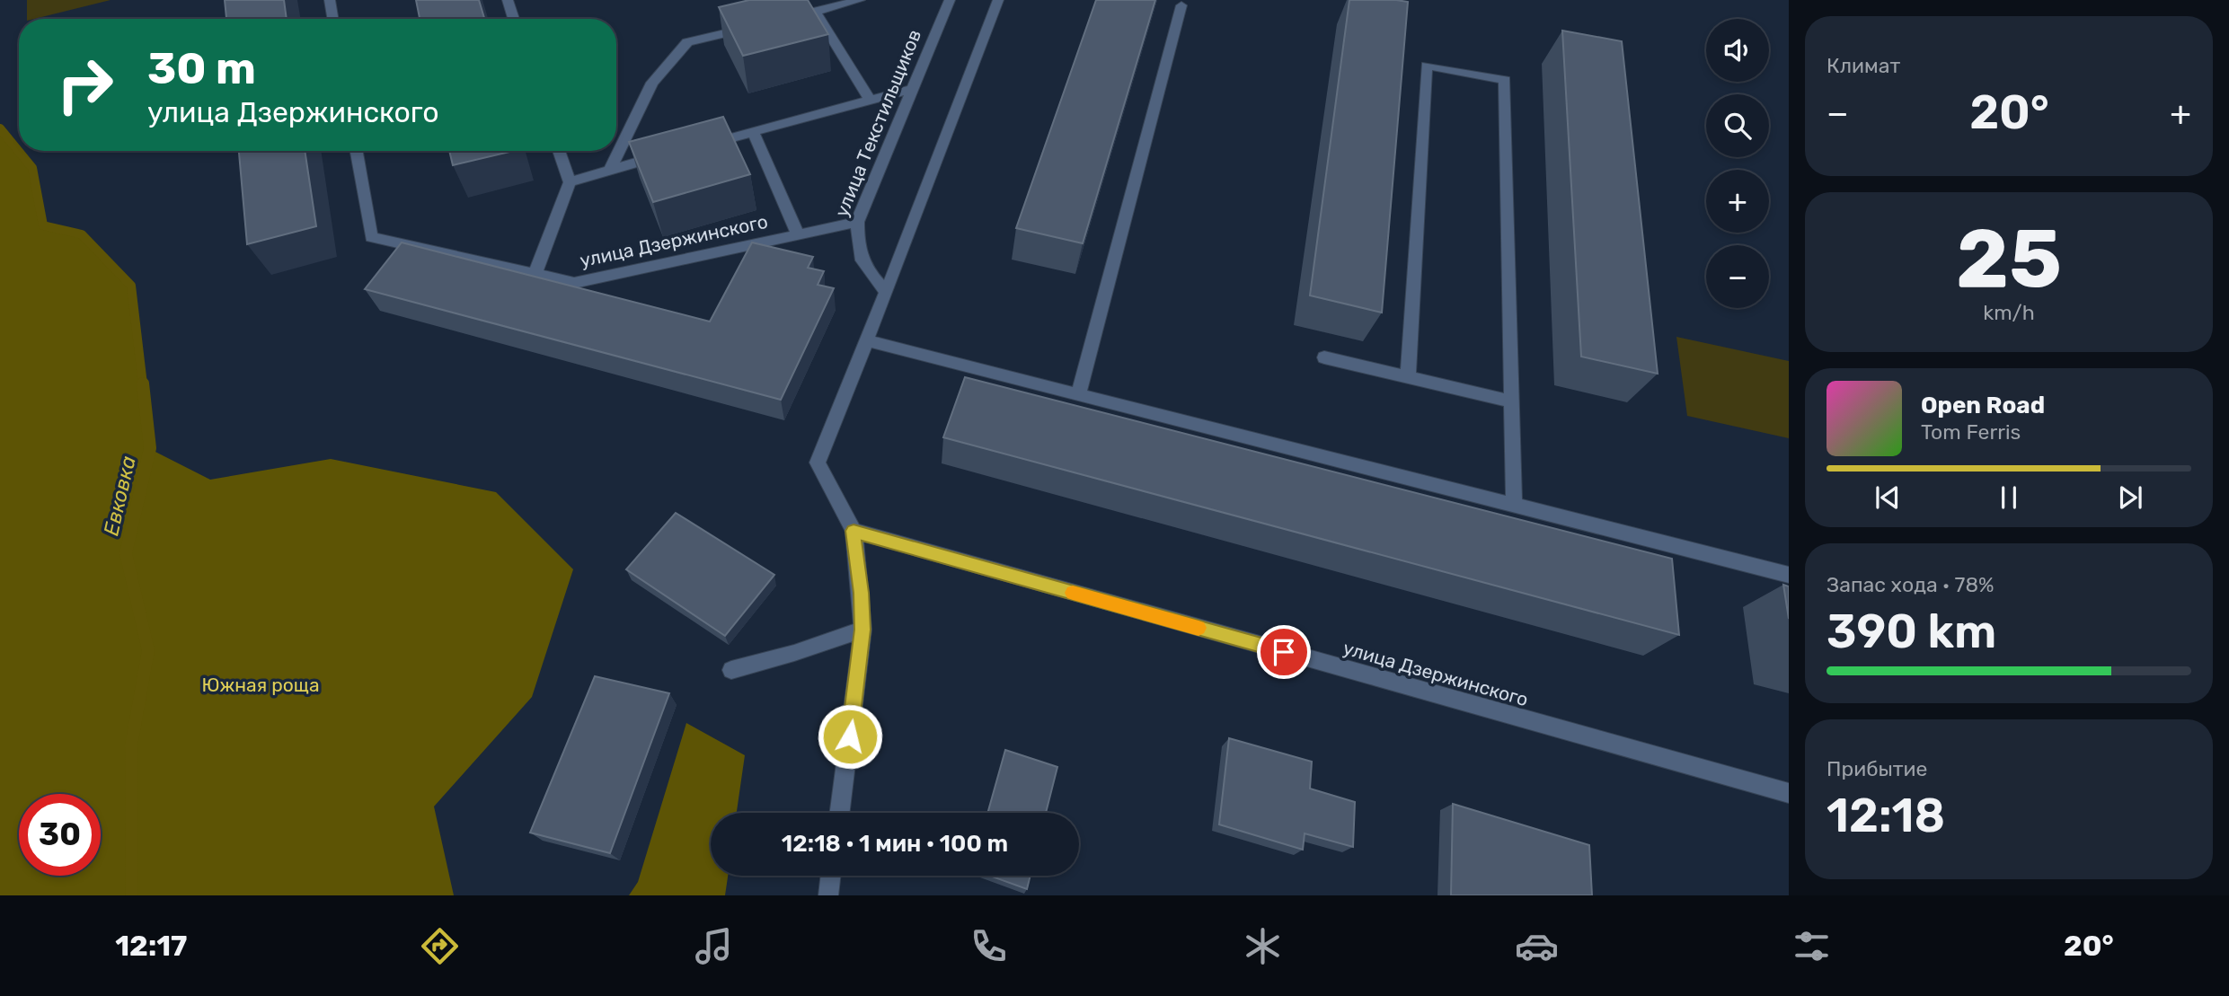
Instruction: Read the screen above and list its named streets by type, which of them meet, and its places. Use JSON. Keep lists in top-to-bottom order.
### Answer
{
  "streets": {
    "street": ["улица Текстильщиков", "улица Дзержинского"]
  },
  "crossings": [
    ["улица Текстильщиков", "улица Дзержинского"]
  ],
  "water": ["Евковка"],
  "parks": ["Южная роща"],
  "page": {
    "tile": [
      "Климат",
      ["25", "km/h"],
      ["Запас хода · 78%", "390 km"],
      ["Прибытие", "12:18"]
    ],
    "map_buttons": ["+", "−"],
    "turn": ["30 m", "улица Дзержинского"],
    "heat": ["−", "20°", "+"],
    "song": ["Open Road", "Tom Ferris"],
    "limit": "30",
    "trip": "12:18 · 1 мин · 100 m",
    "tabs": ["12:17", "20°"]
  }
}
